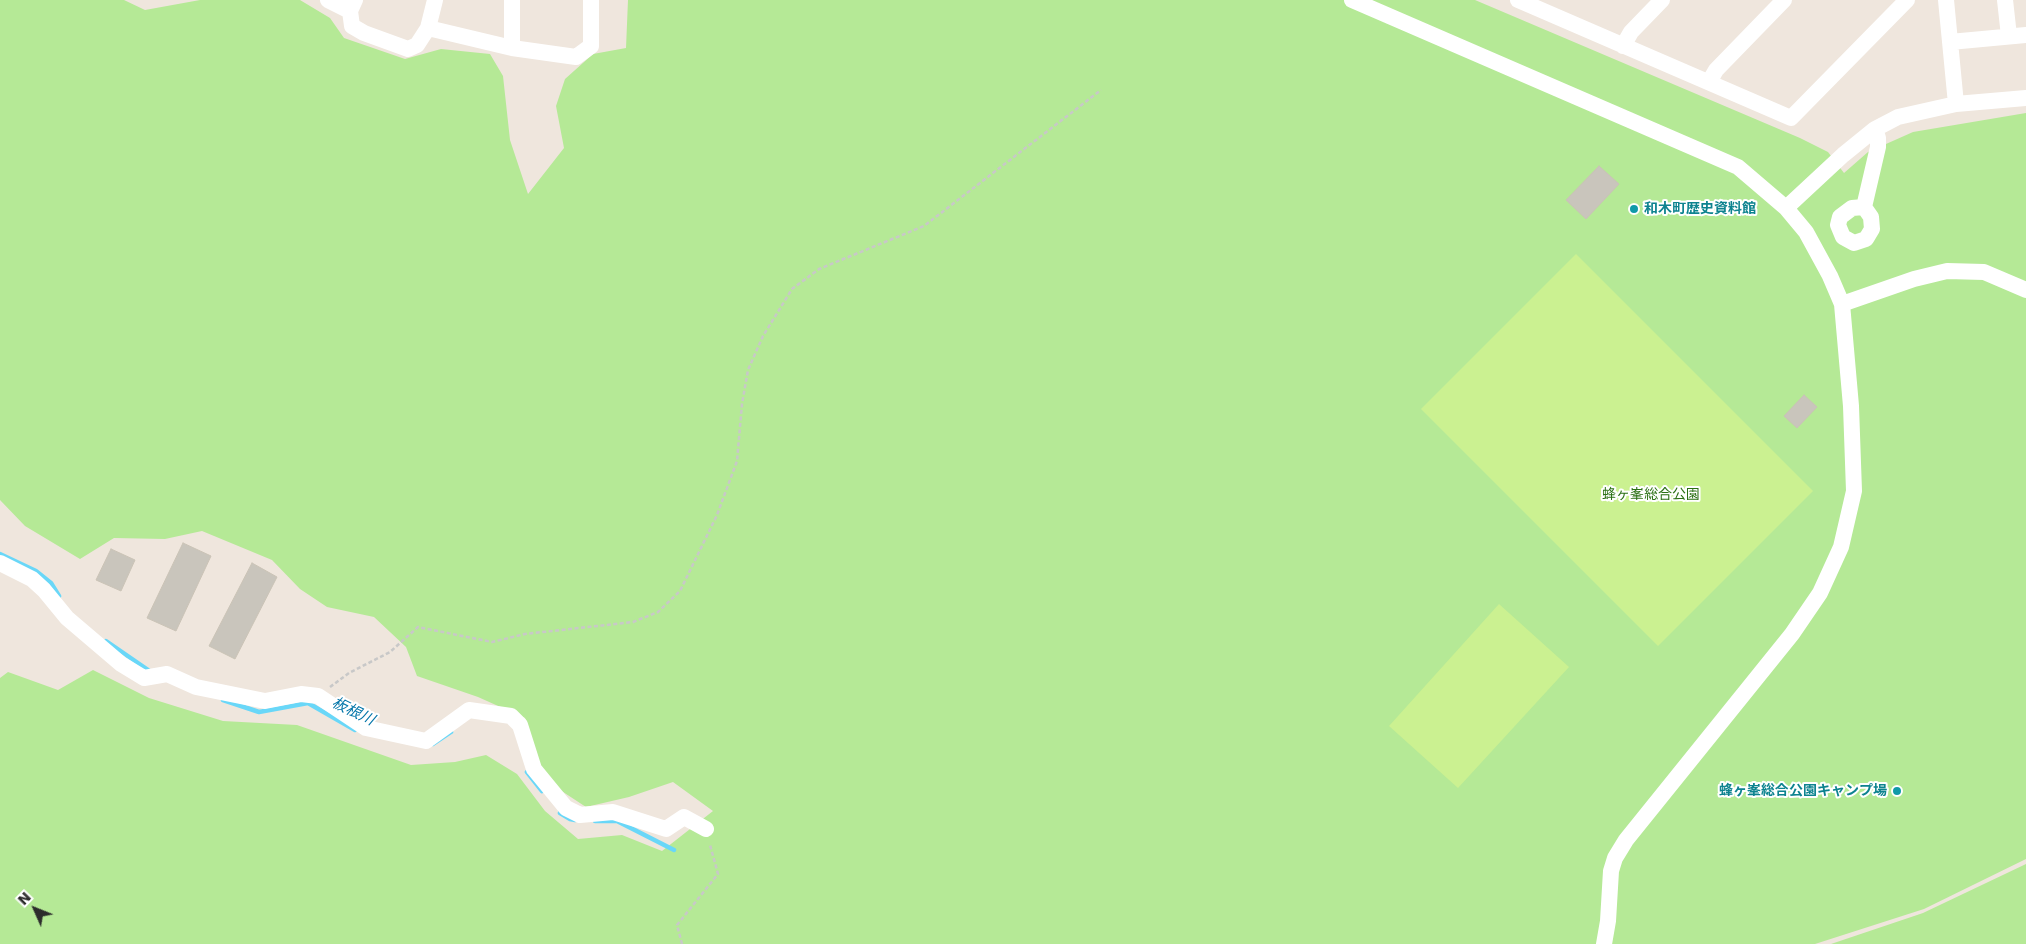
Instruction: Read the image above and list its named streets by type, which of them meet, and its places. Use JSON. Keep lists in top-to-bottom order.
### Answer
{
  "water": ["板根川"],
  "parks": ["蜂ヶ峯総合公園"],
  "places": ["和木町歴史資料館", "蜂ヶ峯総合公園キャンプ場"],
  "north": "top left"
}
